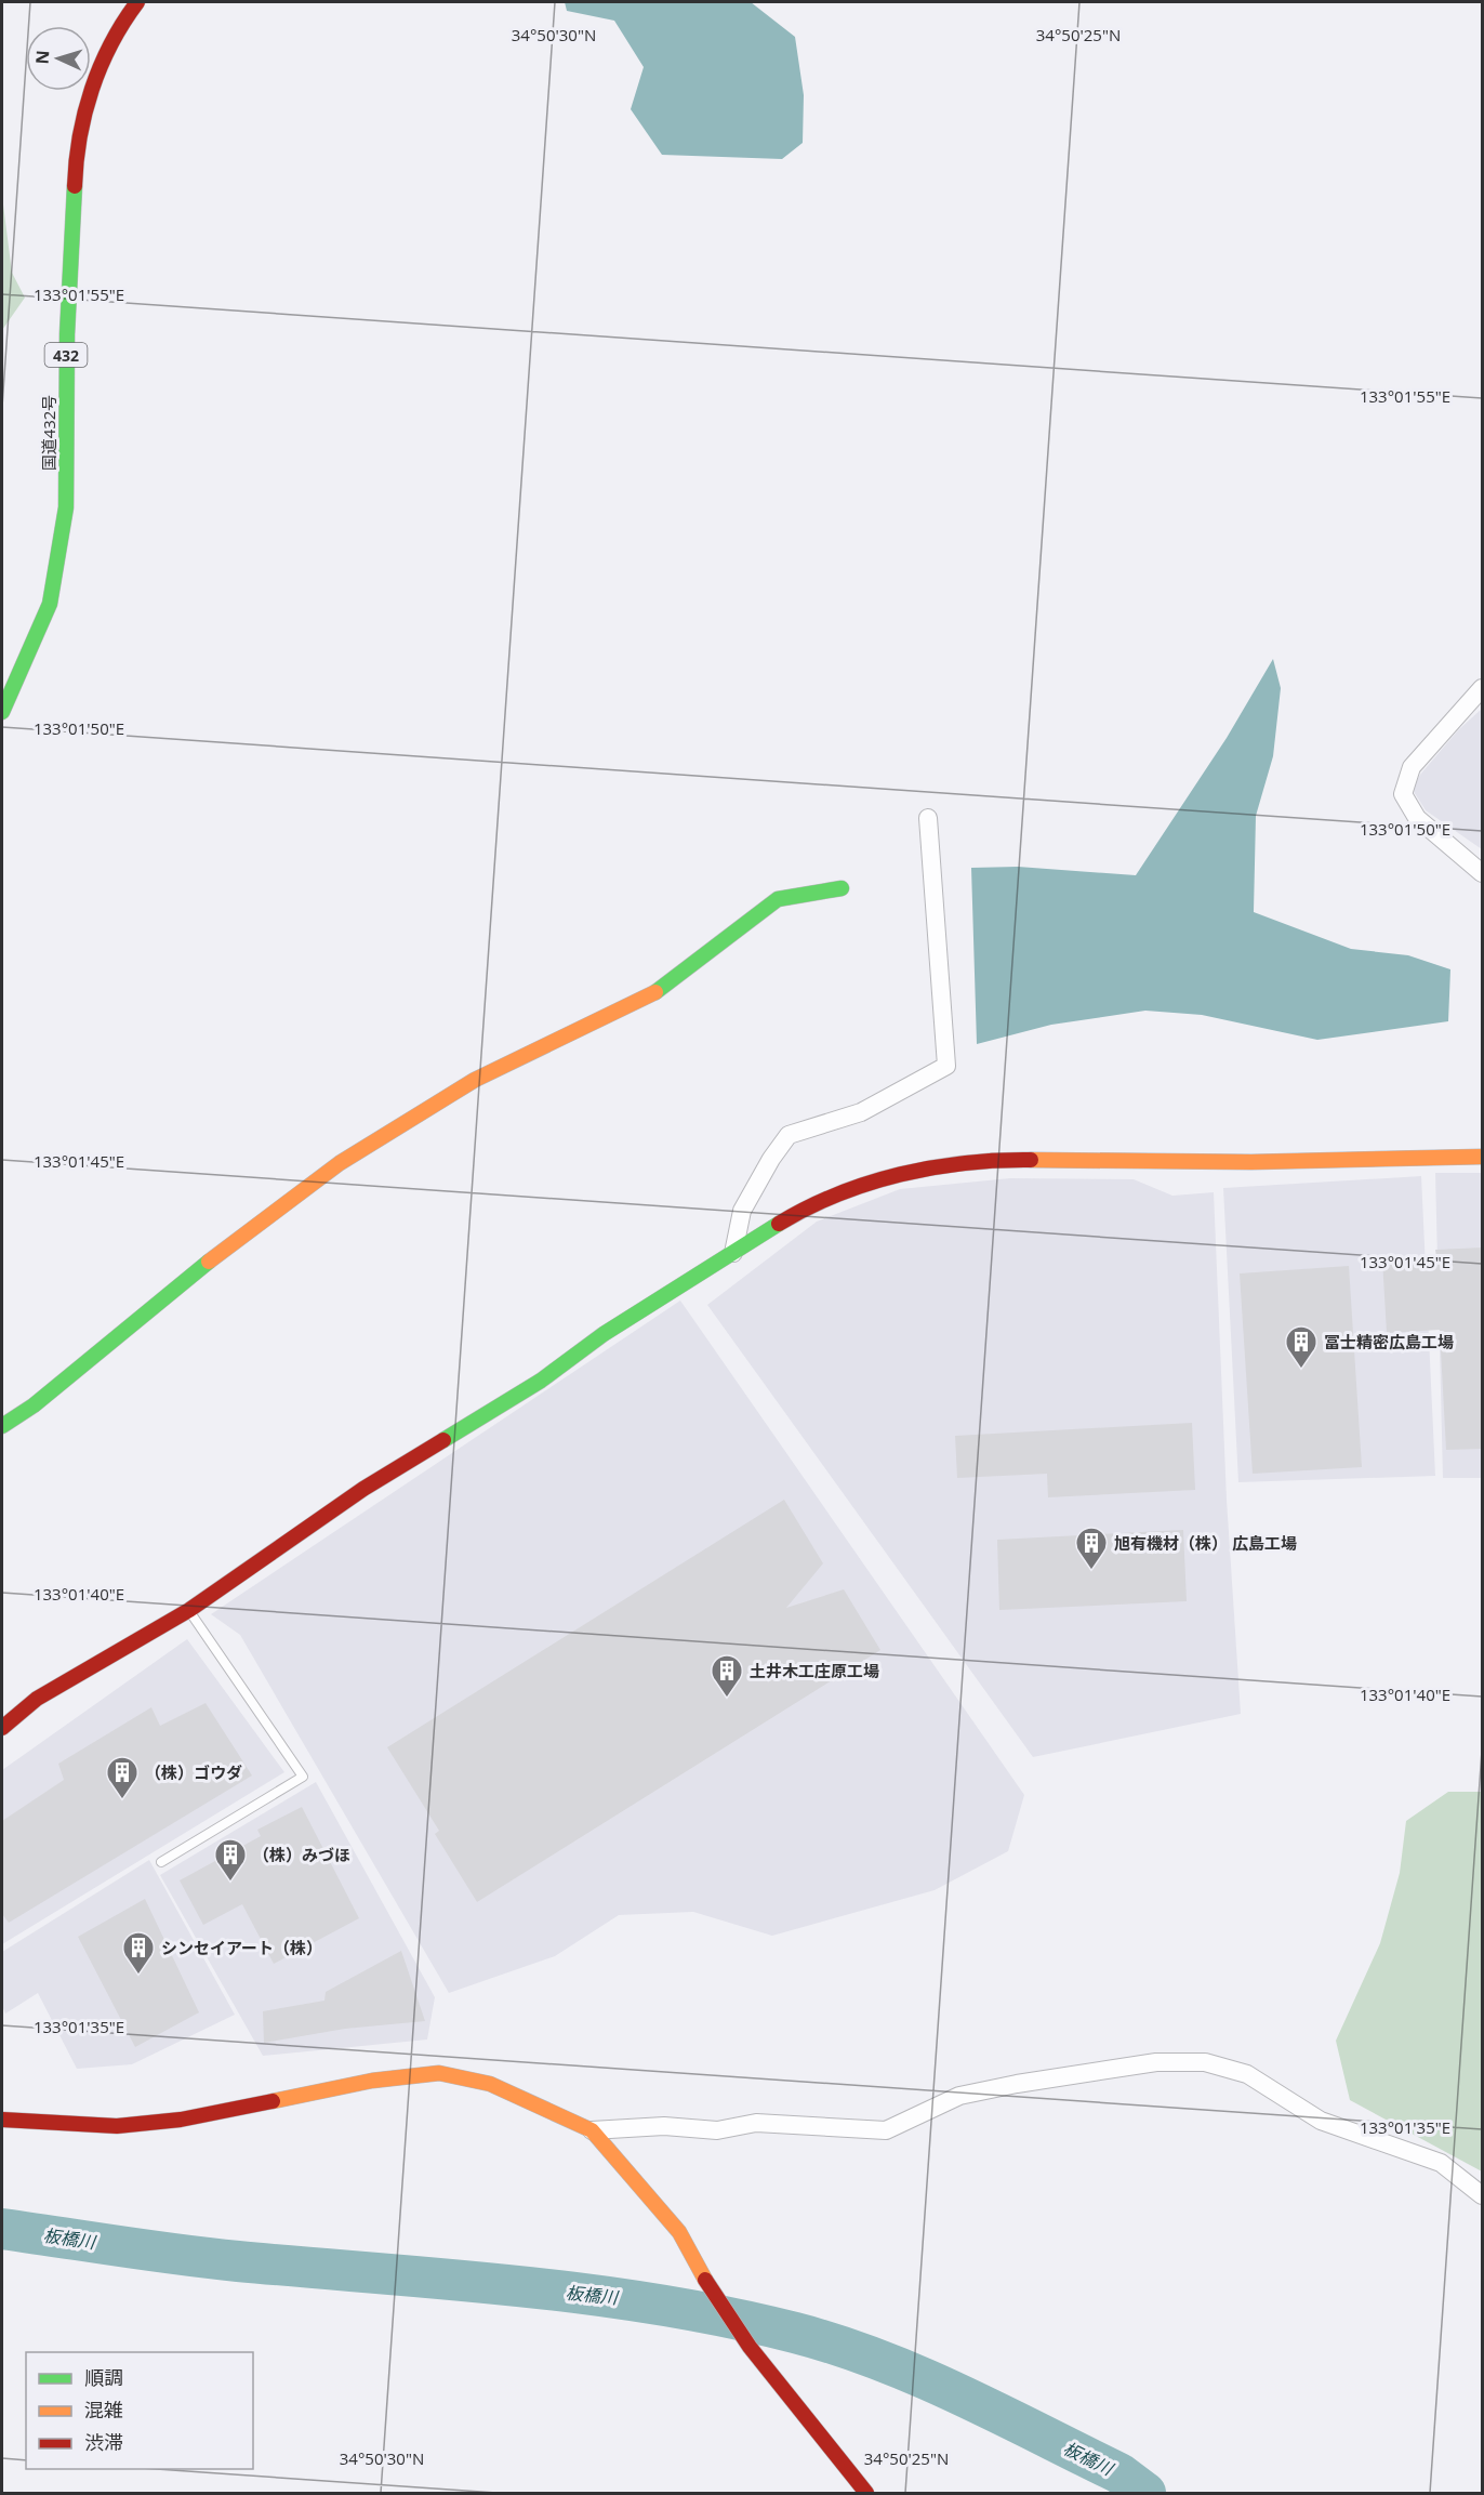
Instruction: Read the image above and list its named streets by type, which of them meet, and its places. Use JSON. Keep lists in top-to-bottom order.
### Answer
{
  "streets": {
    "main road": ["432", "国道432号"]
  },
  "water": ["板橋川"],
  "places": {
    "building": [
      "冨士精密広島工場",
      "旭有機材（株） 広島工場",
      "土井木工庄原工場",
      "（株）ゴウダ",
      "（株）みづほ",
      "シンセイアート（株）"
    ]
  },
  "legend": ["順調", "混雑", "渋滞"],
  "north": "left",
  "coordinates": [
    "34°50'30\"N",
    "34°50'25\"N",
    "133°01'55\"E",
    "133°01'50\"E",
    "133°01'45\"E",
    "133°01'40\"E",
    "133°01'35\"E"
  ]
}
